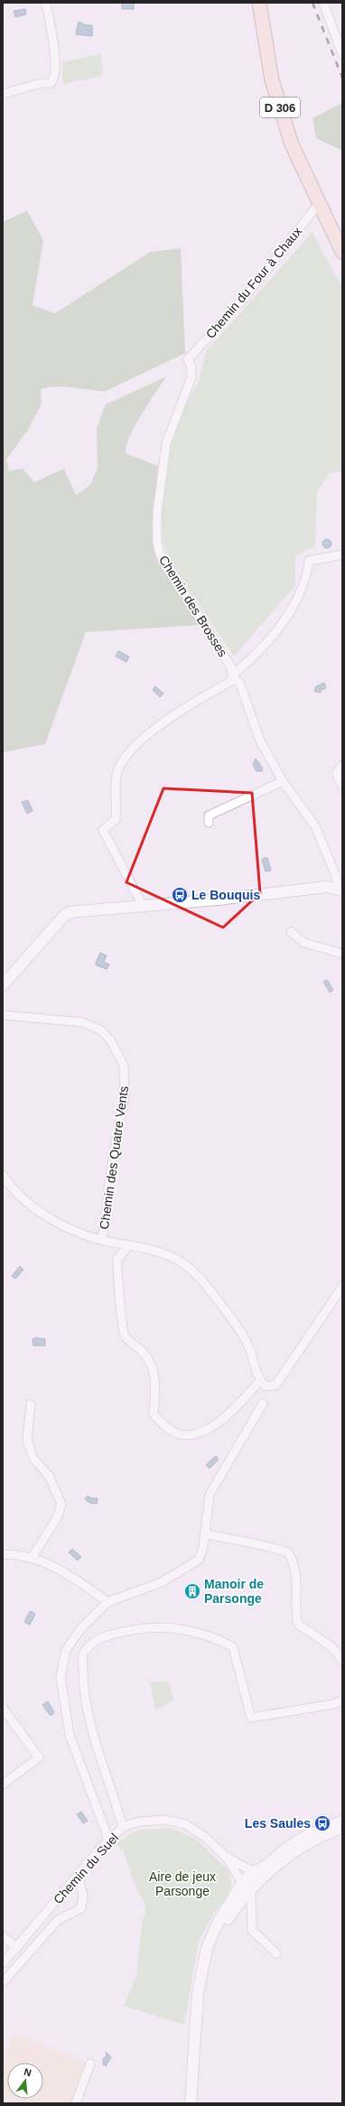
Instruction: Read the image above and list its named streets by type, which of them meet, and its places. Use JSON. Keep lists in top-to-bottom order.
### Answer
{
  "streets": {
    "main road": ["D 306"],
    "street": [
      "Chemin du Four à Chaux",
      "Chemin des Brosses",
      "Chemin des Quatre Vents",
      "Chemin du Suel"
    ]
  },
  "crossings": [
    ["D 306", "Chemin du Four à Chaux"],
    ["Chemin du Four à Chaux", "Chemin des Brosses"]
  ],
  "parks": ["Aire de jeux Parsonge"],
  "places": {
    "bus stop": ["Le Bouquis", "Les Saules"],
    "building": ["Manoir de Parsonge"]
  },
  "north": "top"
}
